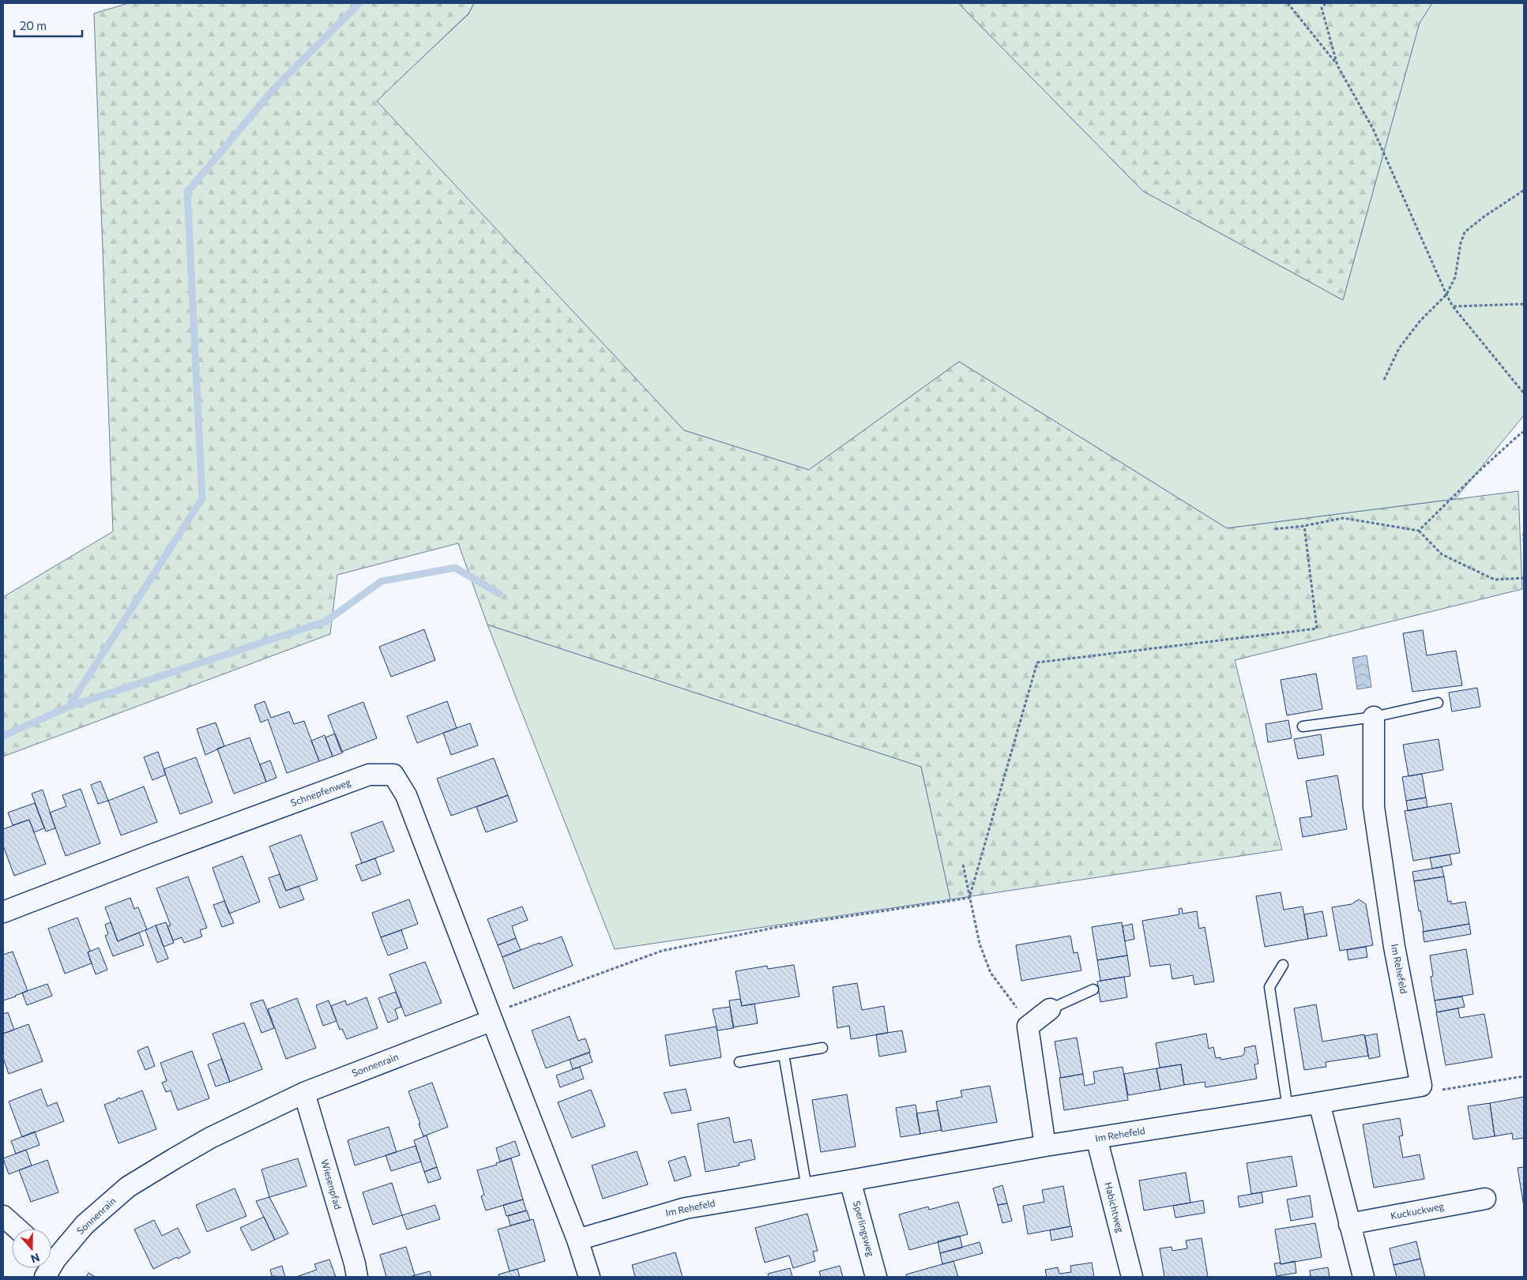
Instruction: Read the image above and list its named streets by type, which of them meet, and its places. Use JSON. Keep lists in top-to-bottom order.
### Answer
{
  "streets": {
    "street": [
      "Schnepfenweg",
      "Im Rehefeld",
      "Sonnenrain",
      "Wiesenpfad",
      "Habichtweg",
      "Kuckuckweg",
      "Sperlingsweg"
    ]
  },
  "crossings": [
    ["Schnepfenweg", "Sonnenrain"],
    ["Im Rehefeld", "Habichtweg"],
    ["Im Rehefeld", "Sperlingsweg"],
    ["Sonnenrain", "Wiesenpfad"]
  ],
  "scale_bar": "20 m",
  "north": "bottom"
}
